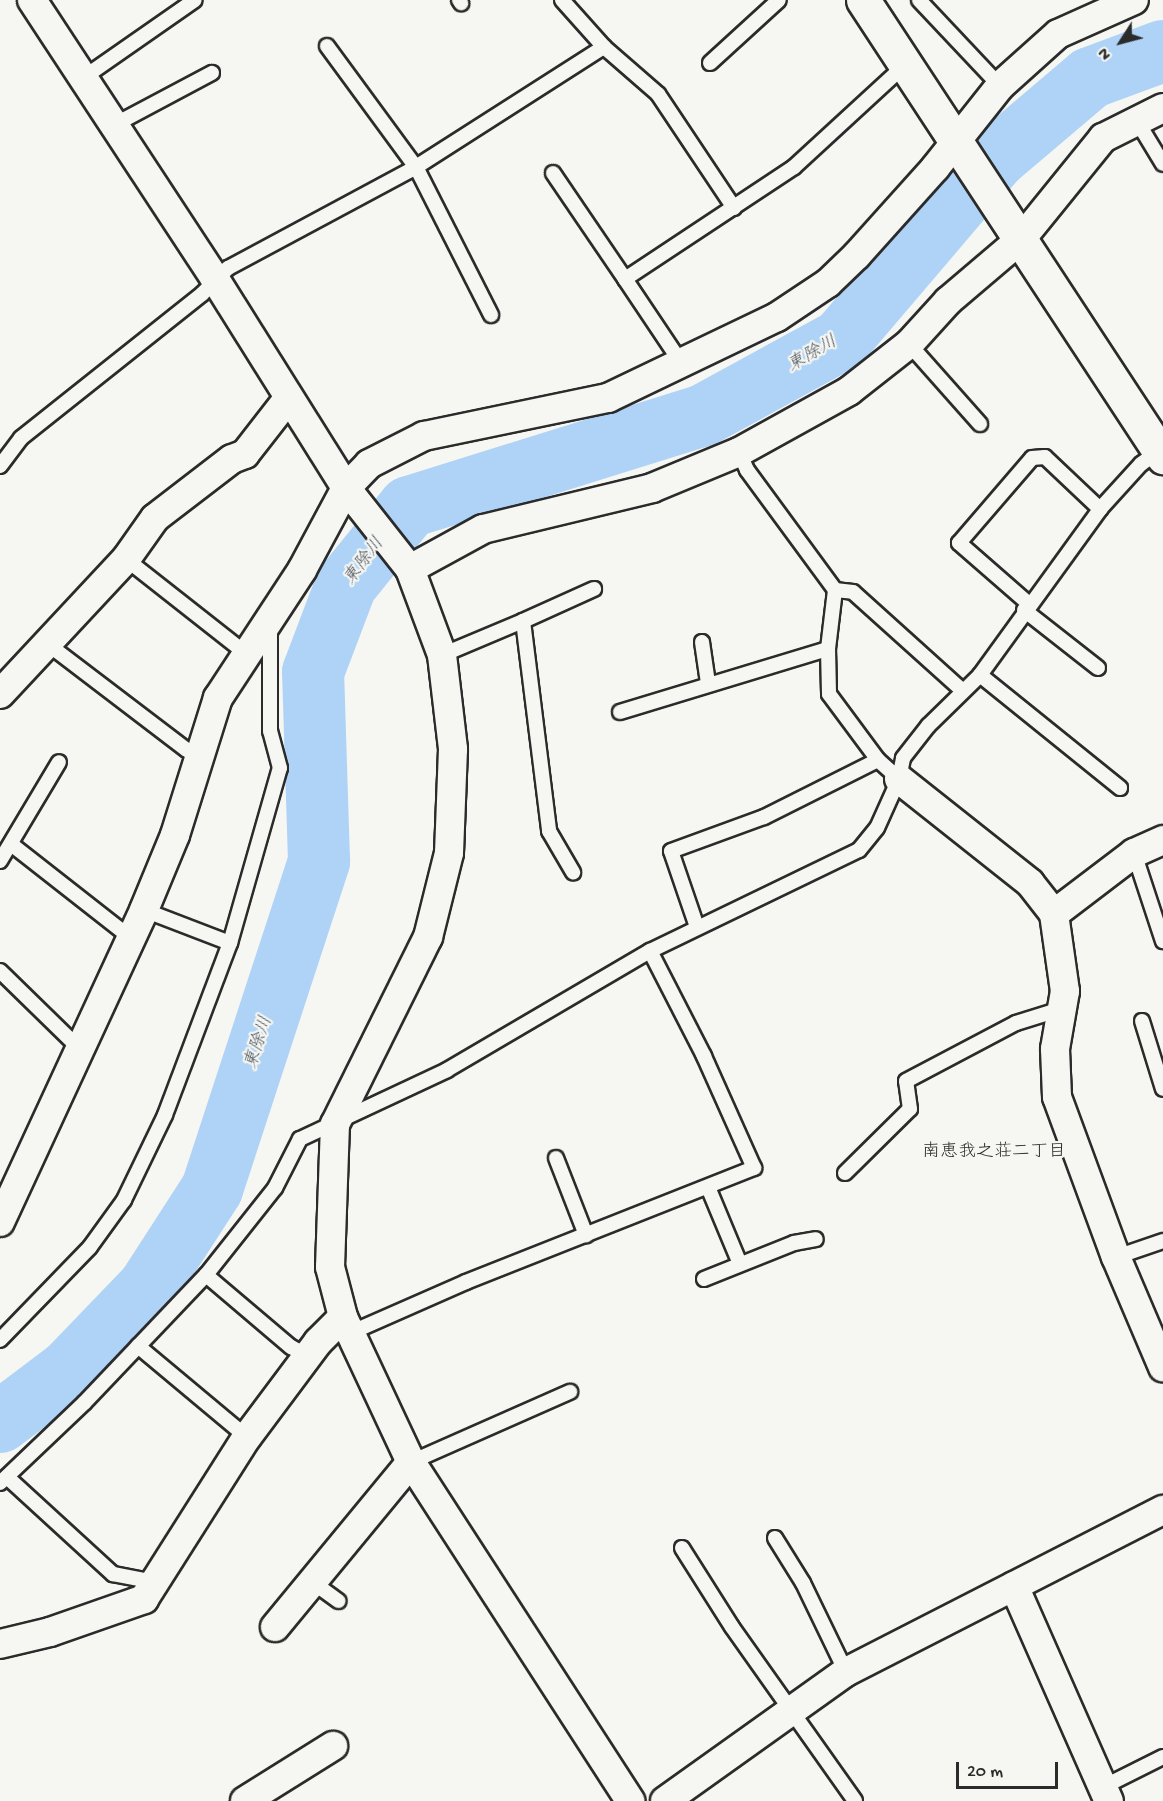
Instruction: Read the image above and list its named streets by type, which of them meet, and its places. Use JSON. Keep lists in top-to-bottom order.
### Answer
{
  "districts": ["南恵我之荘二丁目"],
  "water": ["東除川"],
  "scale_bar": "20 m",
  "north": "bottom left"
}
